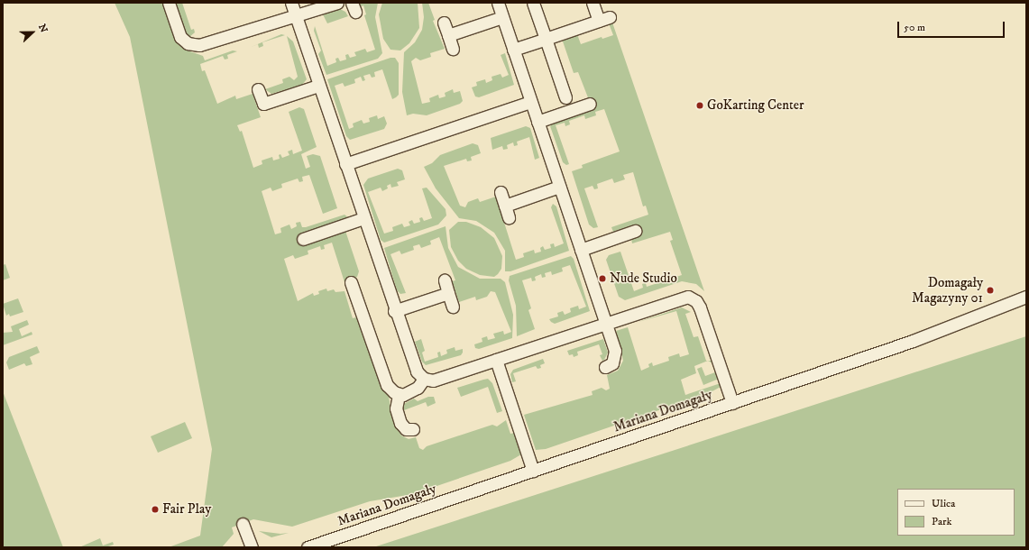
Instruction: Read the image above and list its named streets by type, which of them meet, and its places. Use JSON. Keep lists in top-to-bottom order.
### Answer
{
  "streets": {
    "street": ["Mariana Domagały"]
  },
  "places": [
    "GoKarting Center",
    "Nude Studio",
    "Domagały Magazyny 01",
    "Fair Play"
  ],
  "legend": ["Ulica", "Park"],
  "scale_bar": "50 m",
  "north": "right"
}
